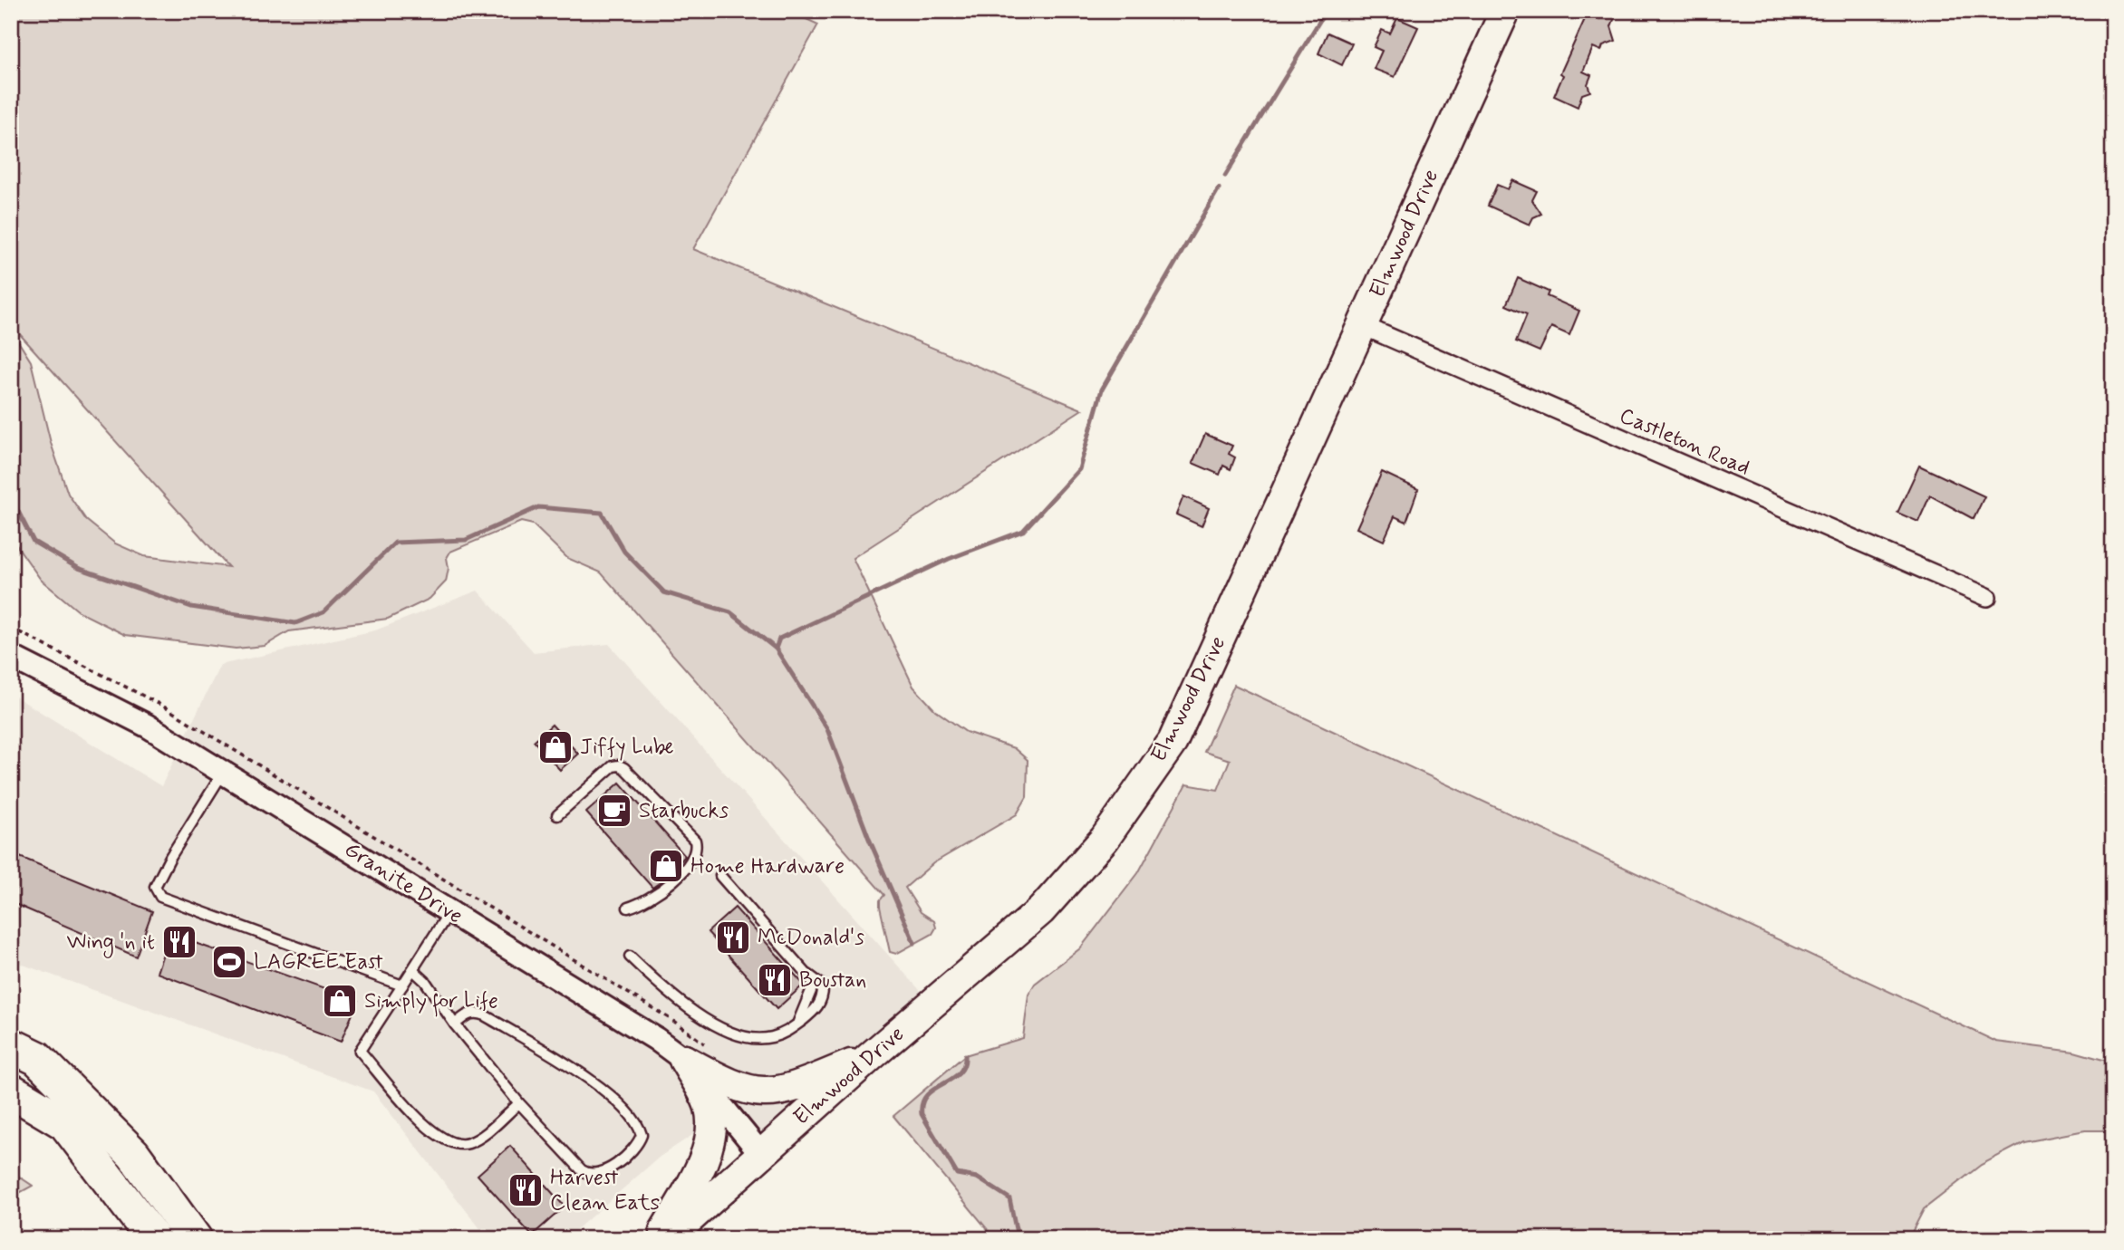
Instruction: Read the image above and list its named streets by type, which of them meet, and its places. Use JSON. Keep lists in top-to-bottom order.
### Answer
{
  "streets": {
    "main road": ["Elmwood Drive"],
    "street": ["Castleton Road", "Granite Drive"]
  },
  "crossings": [
    ["Elmwood Drive", "Castleton Road"],
    ["Elmwood Drive", "Granite Drive"]
  ],
  "places": {
    "shop": ["Jiffy Lube", "Home Hardware", "Simply for Life"],
    "cafe": ["Starbucks"],
    "restaurant": [
      "McDonald's",
      "Wing 'n it",
      "Boustan",
      "Harvest Clean Eats"
    ],
    "sports": ["LAGREE East"]
  }
}
